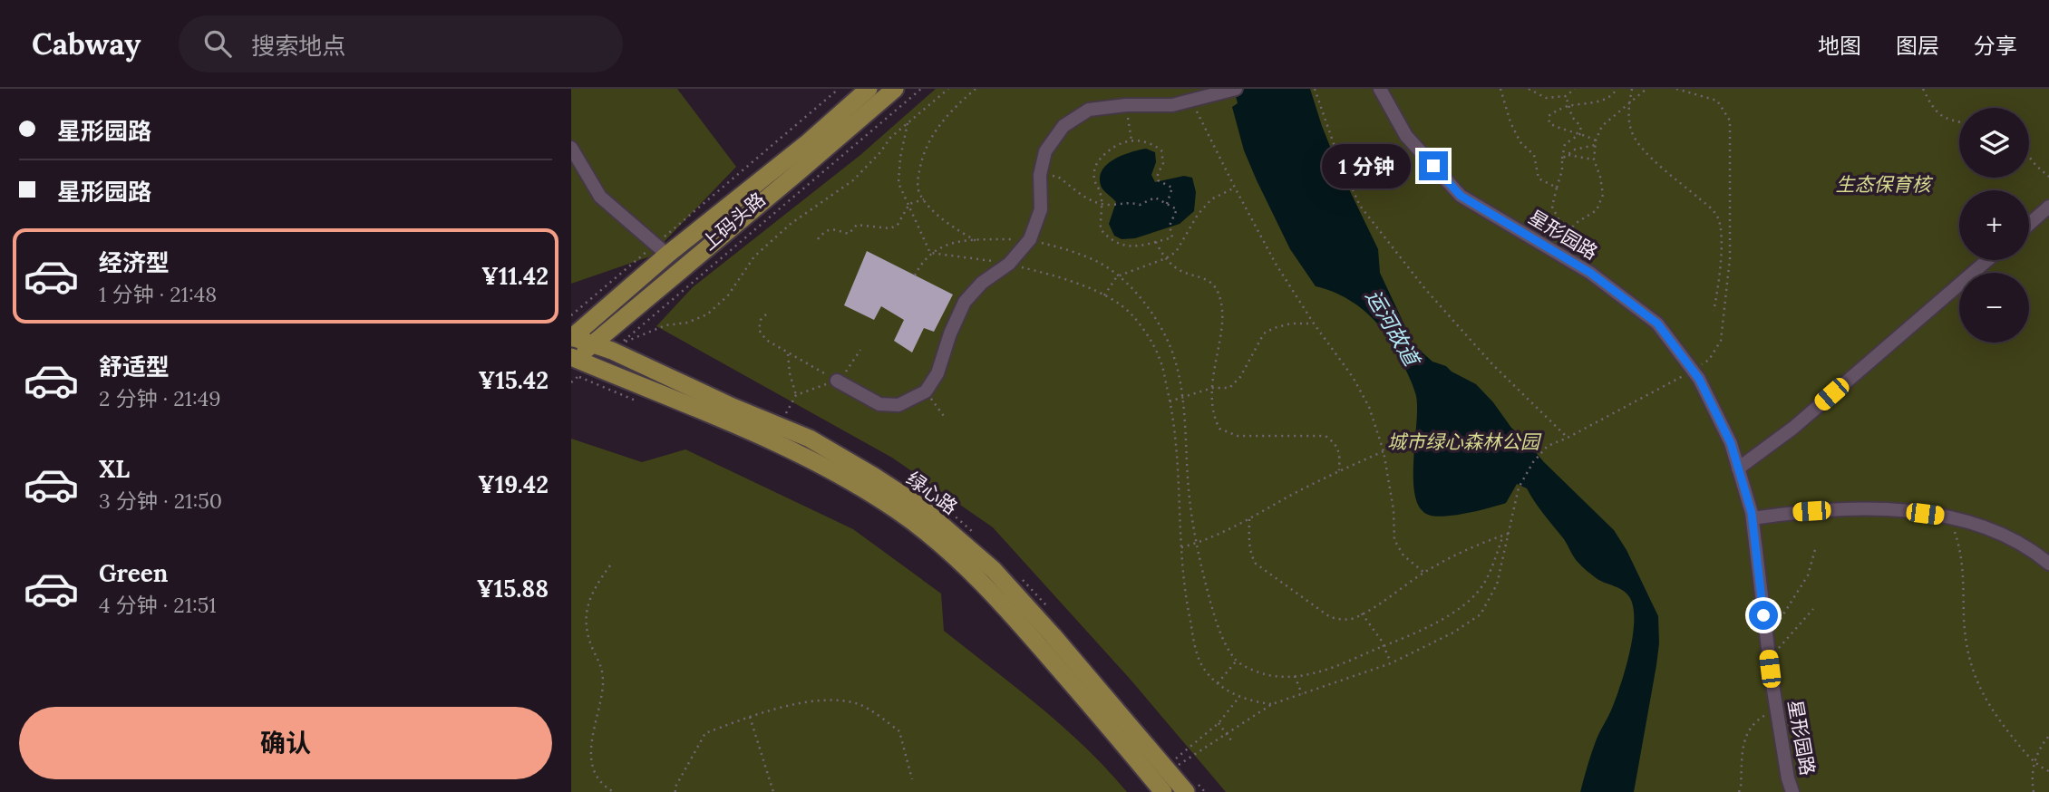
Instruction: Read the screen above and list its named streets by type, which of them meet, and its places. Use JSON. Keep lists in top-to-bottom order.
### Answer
{
  "streets": {
    "main road": ["上码头路", "绿心路"],
    "street": ["星形园路"]
  },
  "crossings": [
    ["上码头路", "绿心路"]
  ],
  "water": ["运河故道"],
  "parks": ["生态保育核", "城市绿心森林公园"],
  "page": {
    "header": "Cabway",
    "search": "搜索地点",
    "nav": ["地图", "图层", "分享"],
    "banner": ["星形园路", "星形园路"],
    "map_buttons": ["+", "−"],
    "bubble": "1 分钟",
    "list": [
      {
        "name": "经济型",
        "note": "1 分钟 · 21:48",
        "value": "¥11.42"
      },
      {
        "name": "舒适型",
        "note": "2 分钟 · 21:49",
        "value": "¥15.42"
      },
      {
        "name": "XL",
        "note": "3 分钟 · 21:50",
        "value": "¥19.42"
      },
      {
        "name": "Green",
        "note": "4 分钟 · 21:51",
        "value": "¥15.88"
      }
    ],
    "buttons": "确认"
  }
}
